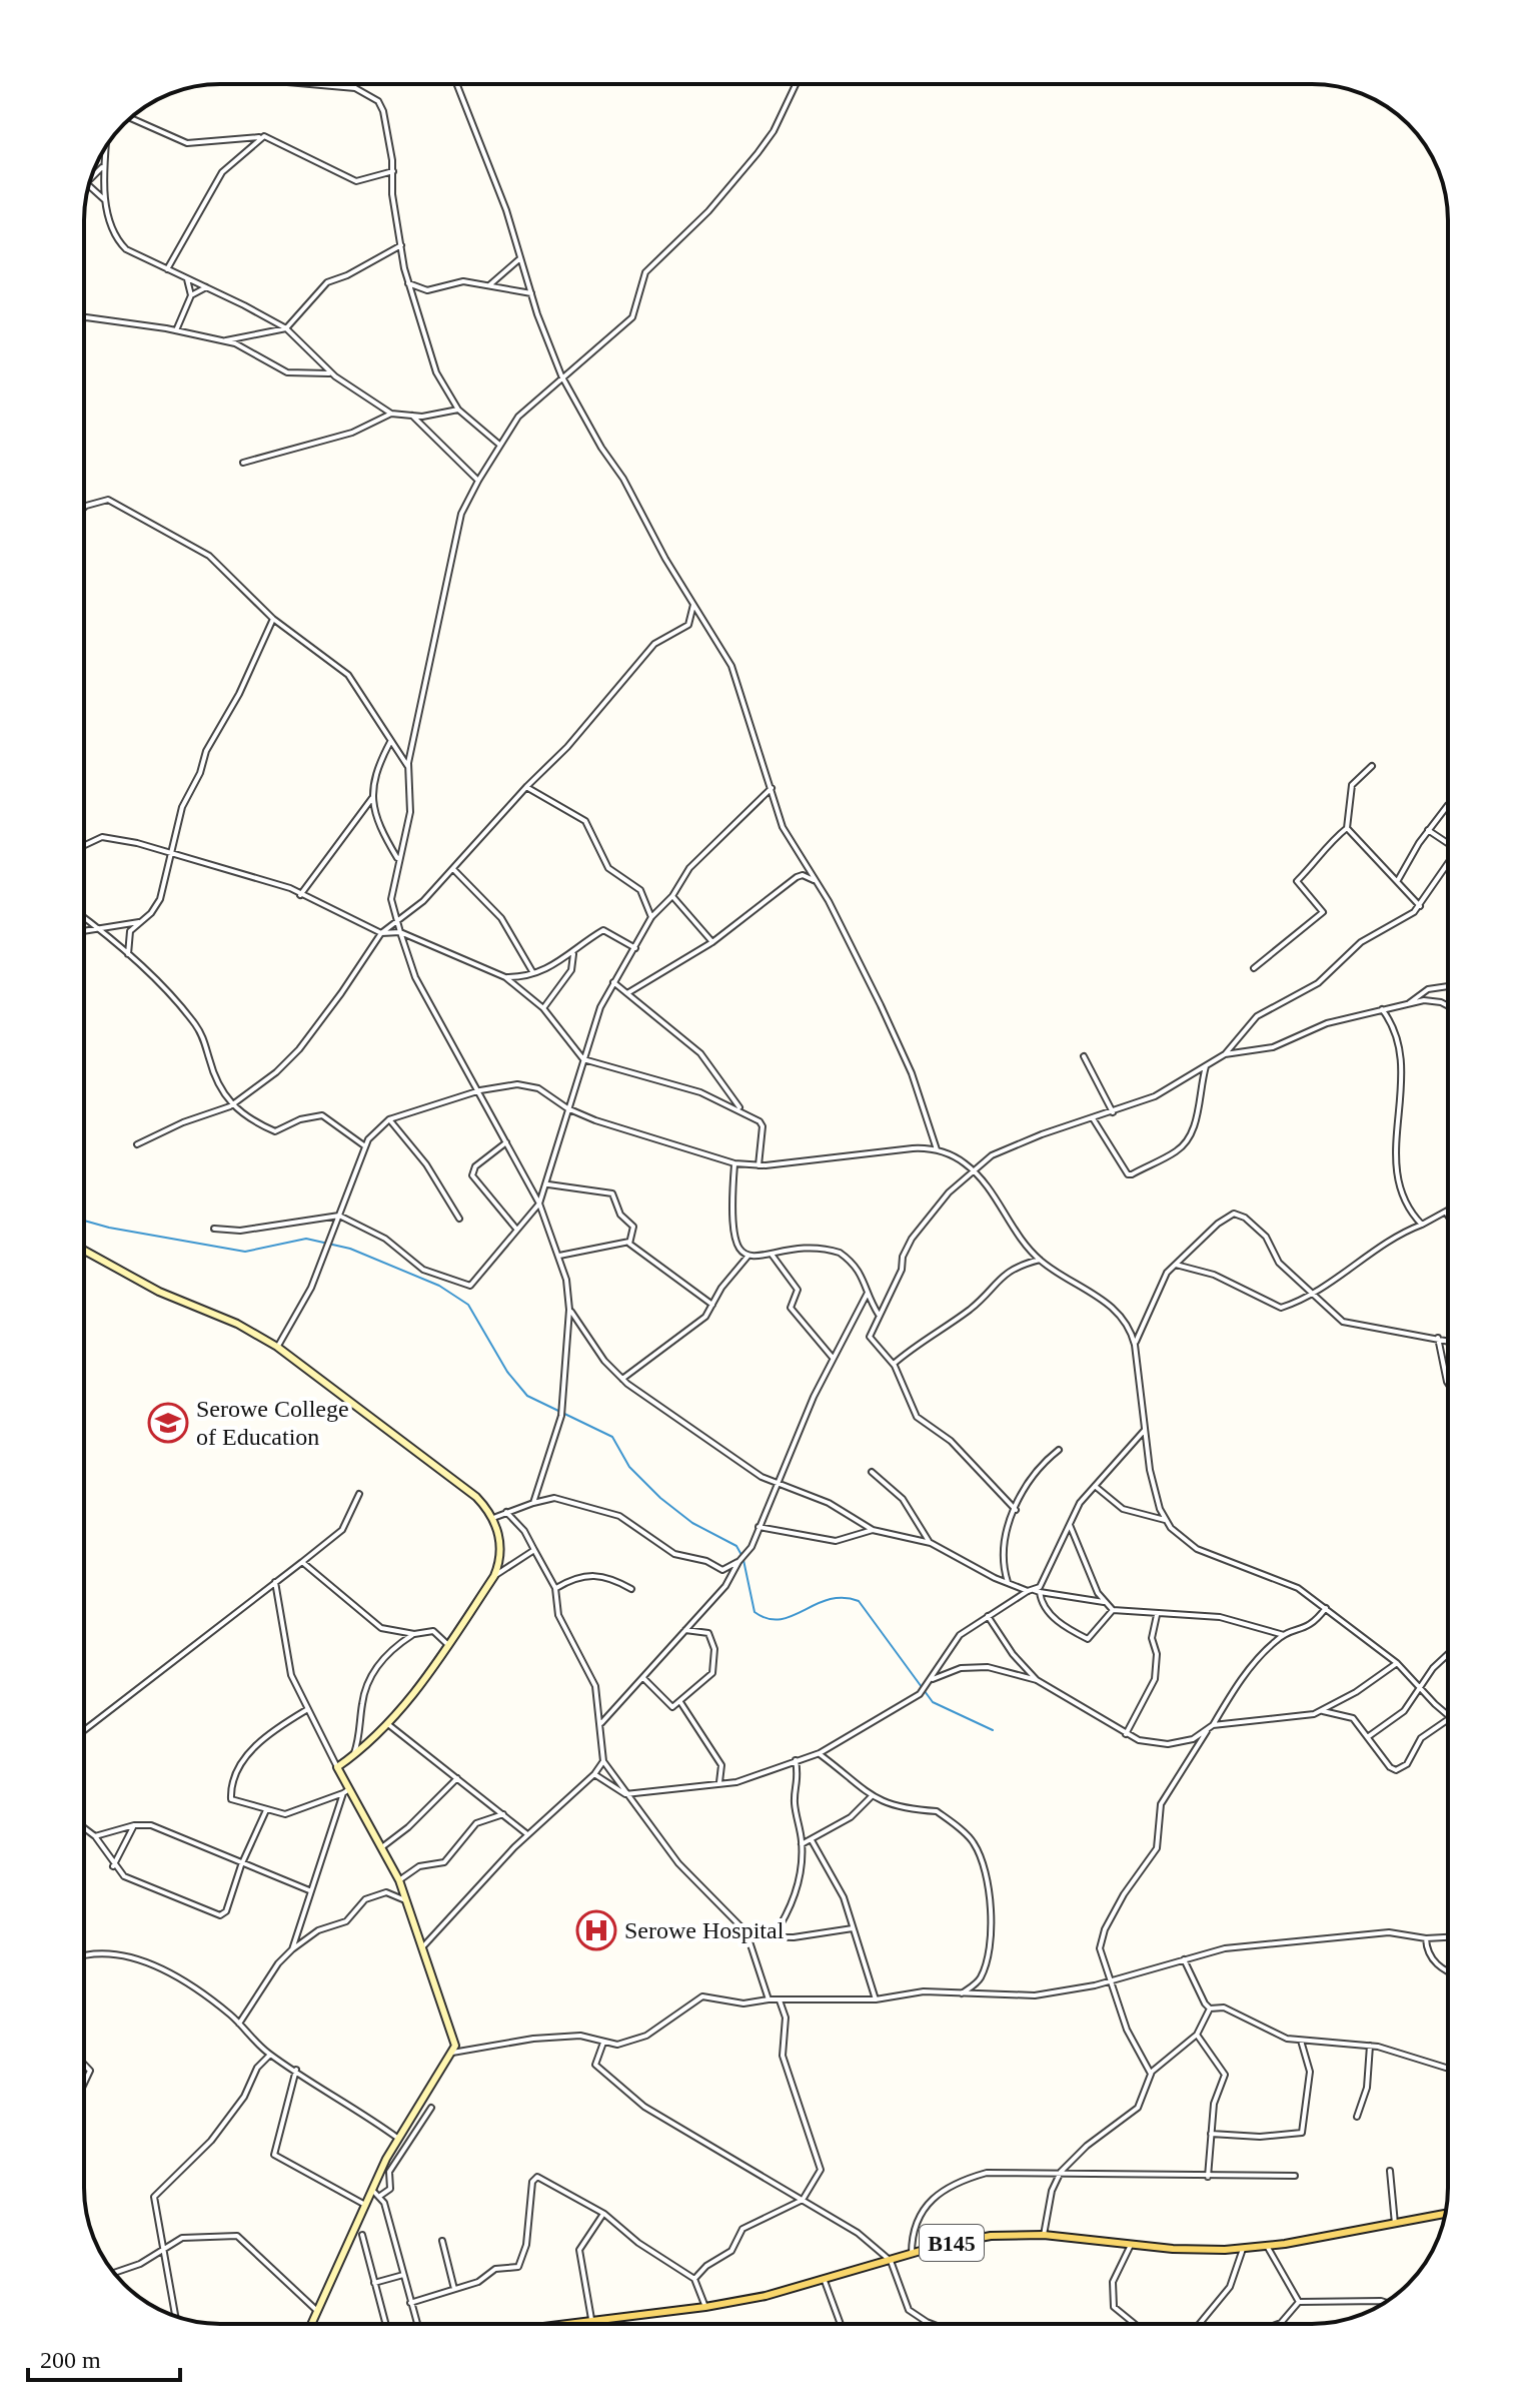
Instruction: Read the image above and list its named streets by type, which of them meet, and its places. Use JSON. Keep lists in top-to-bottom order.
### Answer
{
  "streets": {
    "main road": ["B145"]
  },
  "places": {
    "school or university": ["Serowe College of Education"],
    "hospital": ["Serowe Hospital"]
  },
  "scale_bar": "200 m"
}
